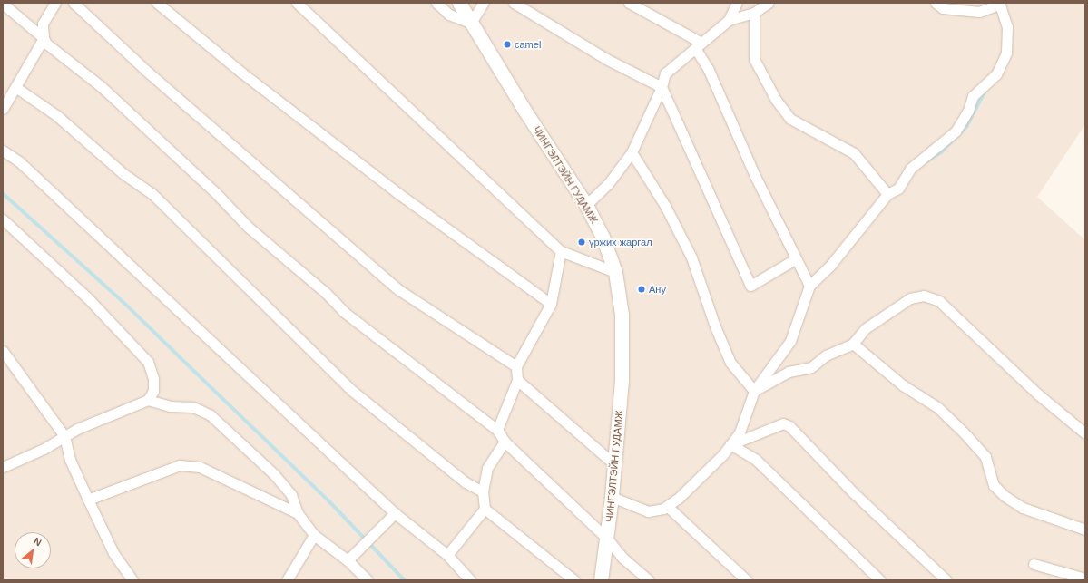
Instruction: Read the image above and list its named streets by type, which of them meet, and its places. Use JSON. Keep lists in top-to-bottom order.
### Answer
{
  "streets": {
    "main road": ["ЧИНГЭЛТЭЙН ГУДАМЖ"]
  },
  "places": ["camel", "үржих жаргал", "Ану"],
  "north": "top right"
}
